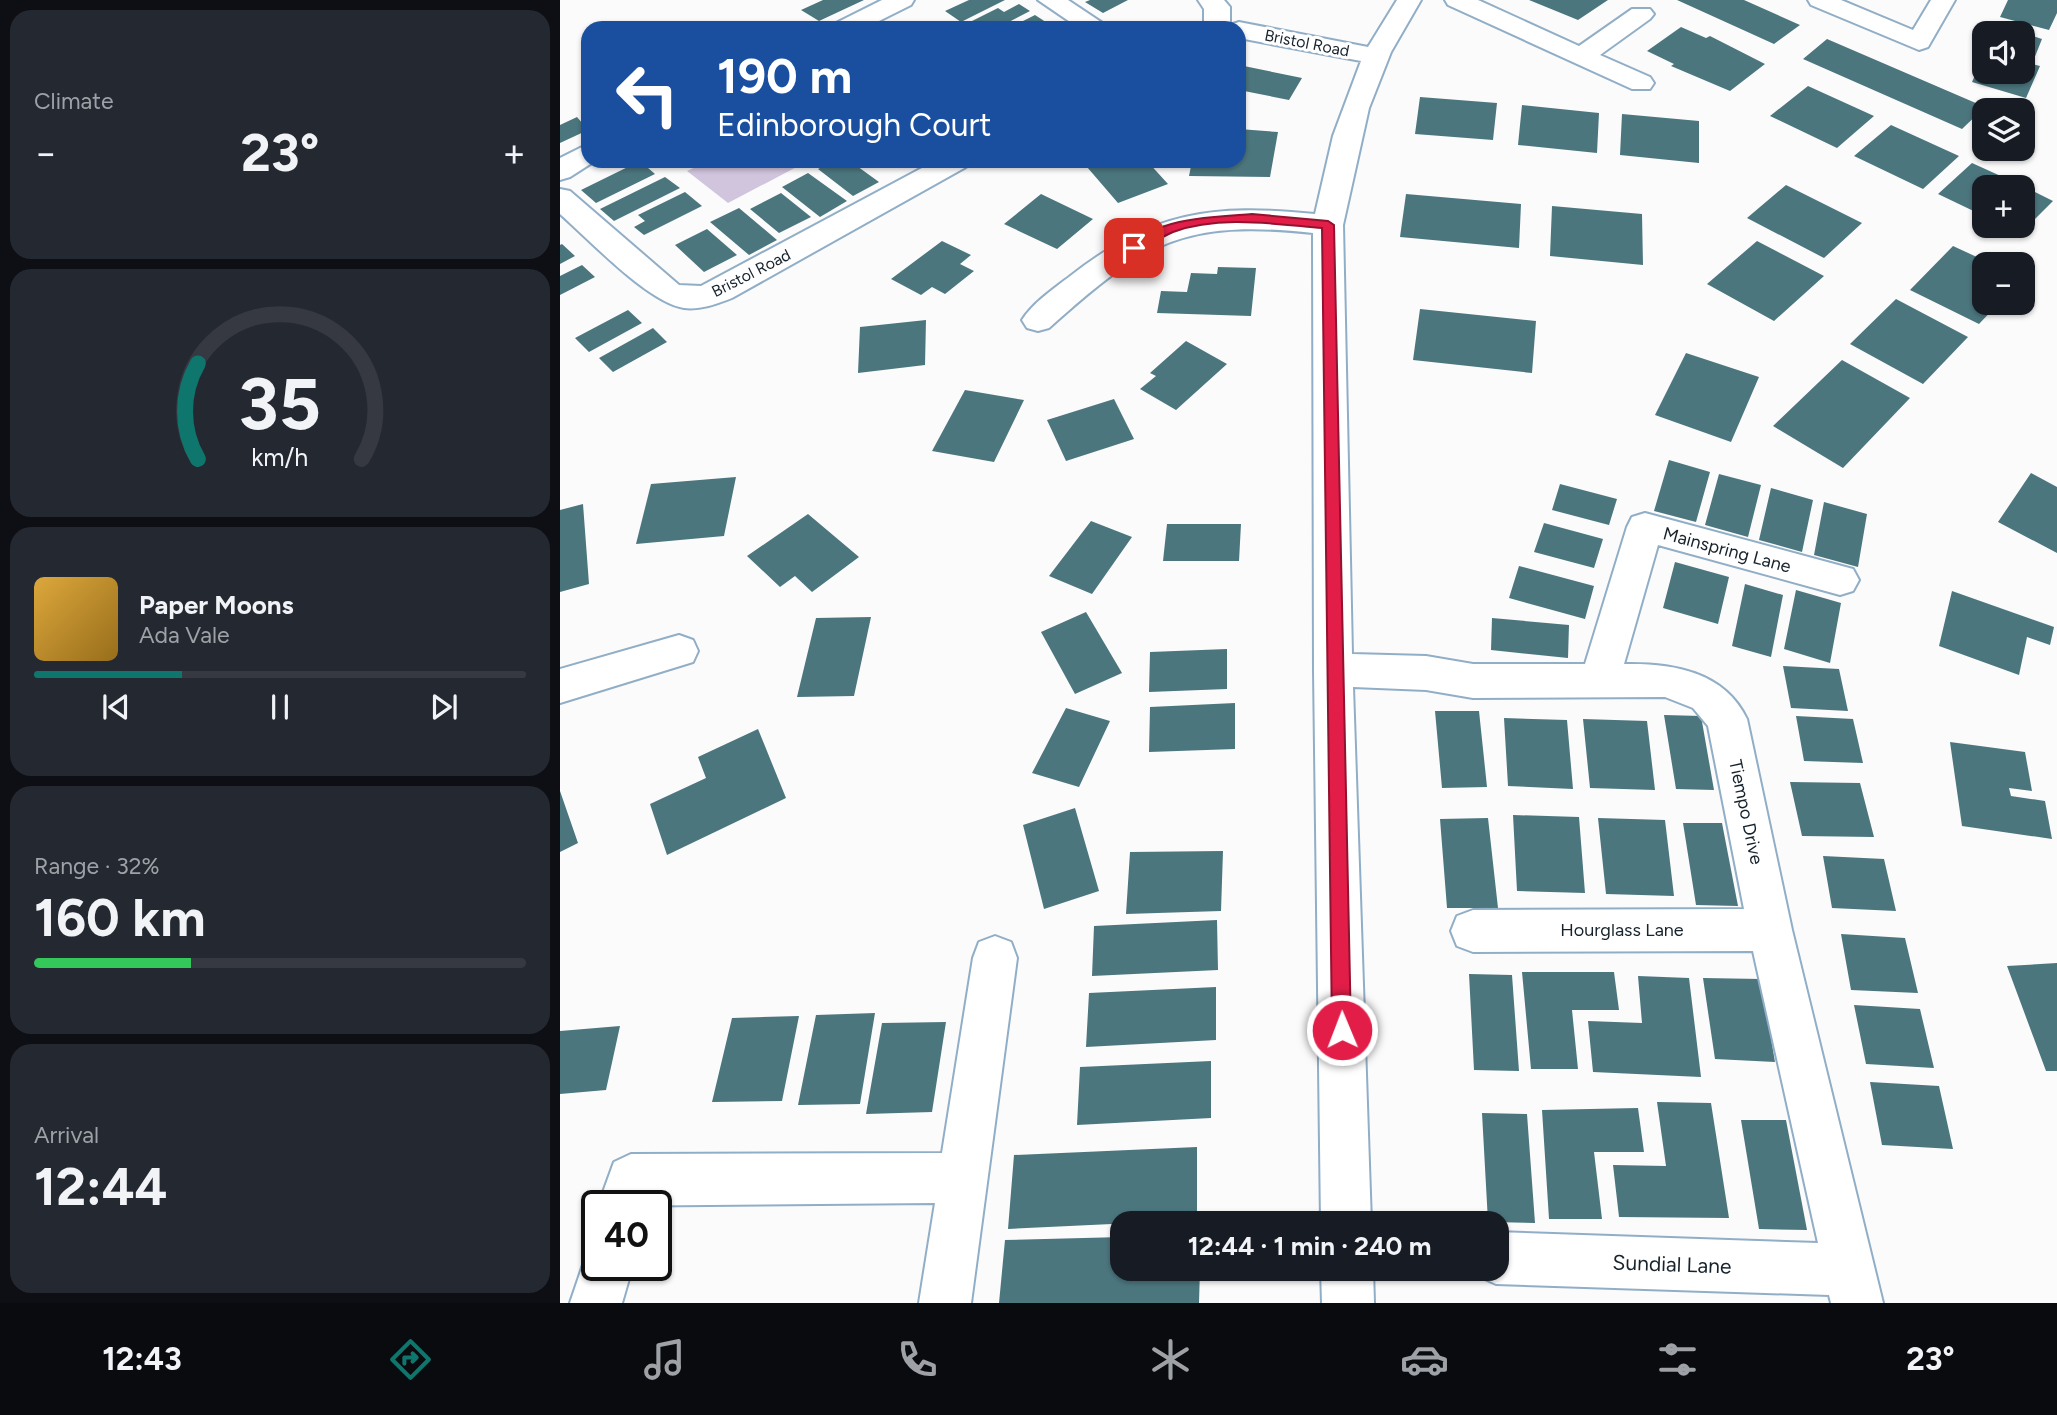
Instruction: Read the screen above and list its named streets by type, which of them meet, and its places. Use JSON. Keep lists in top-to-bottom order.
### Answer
{
  "streets": {
    "street": [
      "Bristol Road",
      "Mainspring Lane",
      "Tiempo Drive",
      "Hourglass Lane",
      "Sundial Lane"
    ]
  },
  "crossings": [
    ["Mainspring Lane", "Tiempo Drive"],
    ["Tiempo Drive", "Hourglass Lane"],
    ["Tiempo Drive", "Sundial Lane"]
  ],
  "page": {
    "tile": [
      "Climate",
      ["Range · 32%", "160 km"],
      ["Arrival", "12:44"]
    ],
    "map_buttons": ["+", "−"],
    "turn": ["190 m", "Edinborough Court"],
    "heat": ["−", "23°", "+"],
    "song": ["Paper Moons", "Ada Vale"],
    "limit": "40",
    "trip": "12:44 · 1 min · 240 m",
    "tabs": ["12:43", "23°"],
    "gauge": ["35", "km/h"]
  }
}
